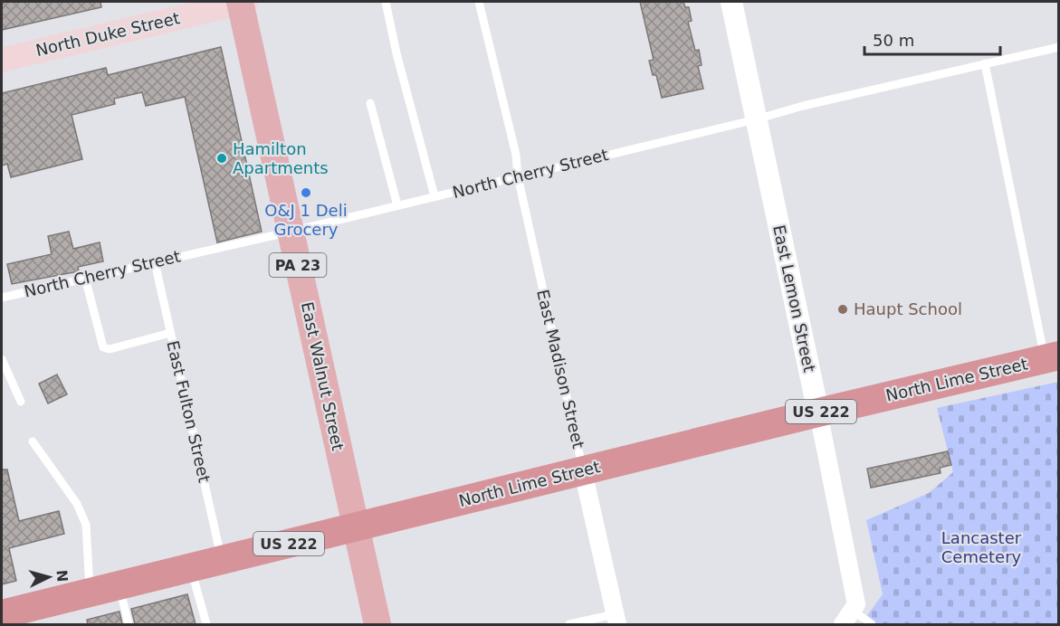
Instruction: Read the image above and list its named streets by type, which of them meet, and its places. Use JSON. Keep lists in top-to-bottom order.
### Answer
{
  "streets": {
    "highway": ["North Lime Street", "US 222"],
    "main road": ["North Duke Street", "PA 23", "East Walnut Street"],
    "street": ["East Lemon Street", "East Madison Street"],
    "lane": ["North Cherry Street", "East Fulton Street"]
  },
  "crossings": [
    ["North Duke Street", "East Walnut Street"],
    ["North Cherry Street", "East Lemon Street"],
    ["North Cherry Street", "East Madison Street"],
    ["North Cherry Street", "East Walnut Street"],
    ["North Cherry Street", "East Fulton Street"],
    ["East Lemon Street", "North Lime Street"],
    ["East Madison Street", "North Lime Street"],
    ["East Walnut Street", "North Lime Street"],
    ["North Lime Street", "East Fulton Street"]
  ],
  "parks": ["Lancaster Cemetery"],
  "places": ["Hamilton Apartments", "O&J 1 Deli Grocery", "Haupt School"],
  "scale_bar": "50 m",
  "north": "right"
}
